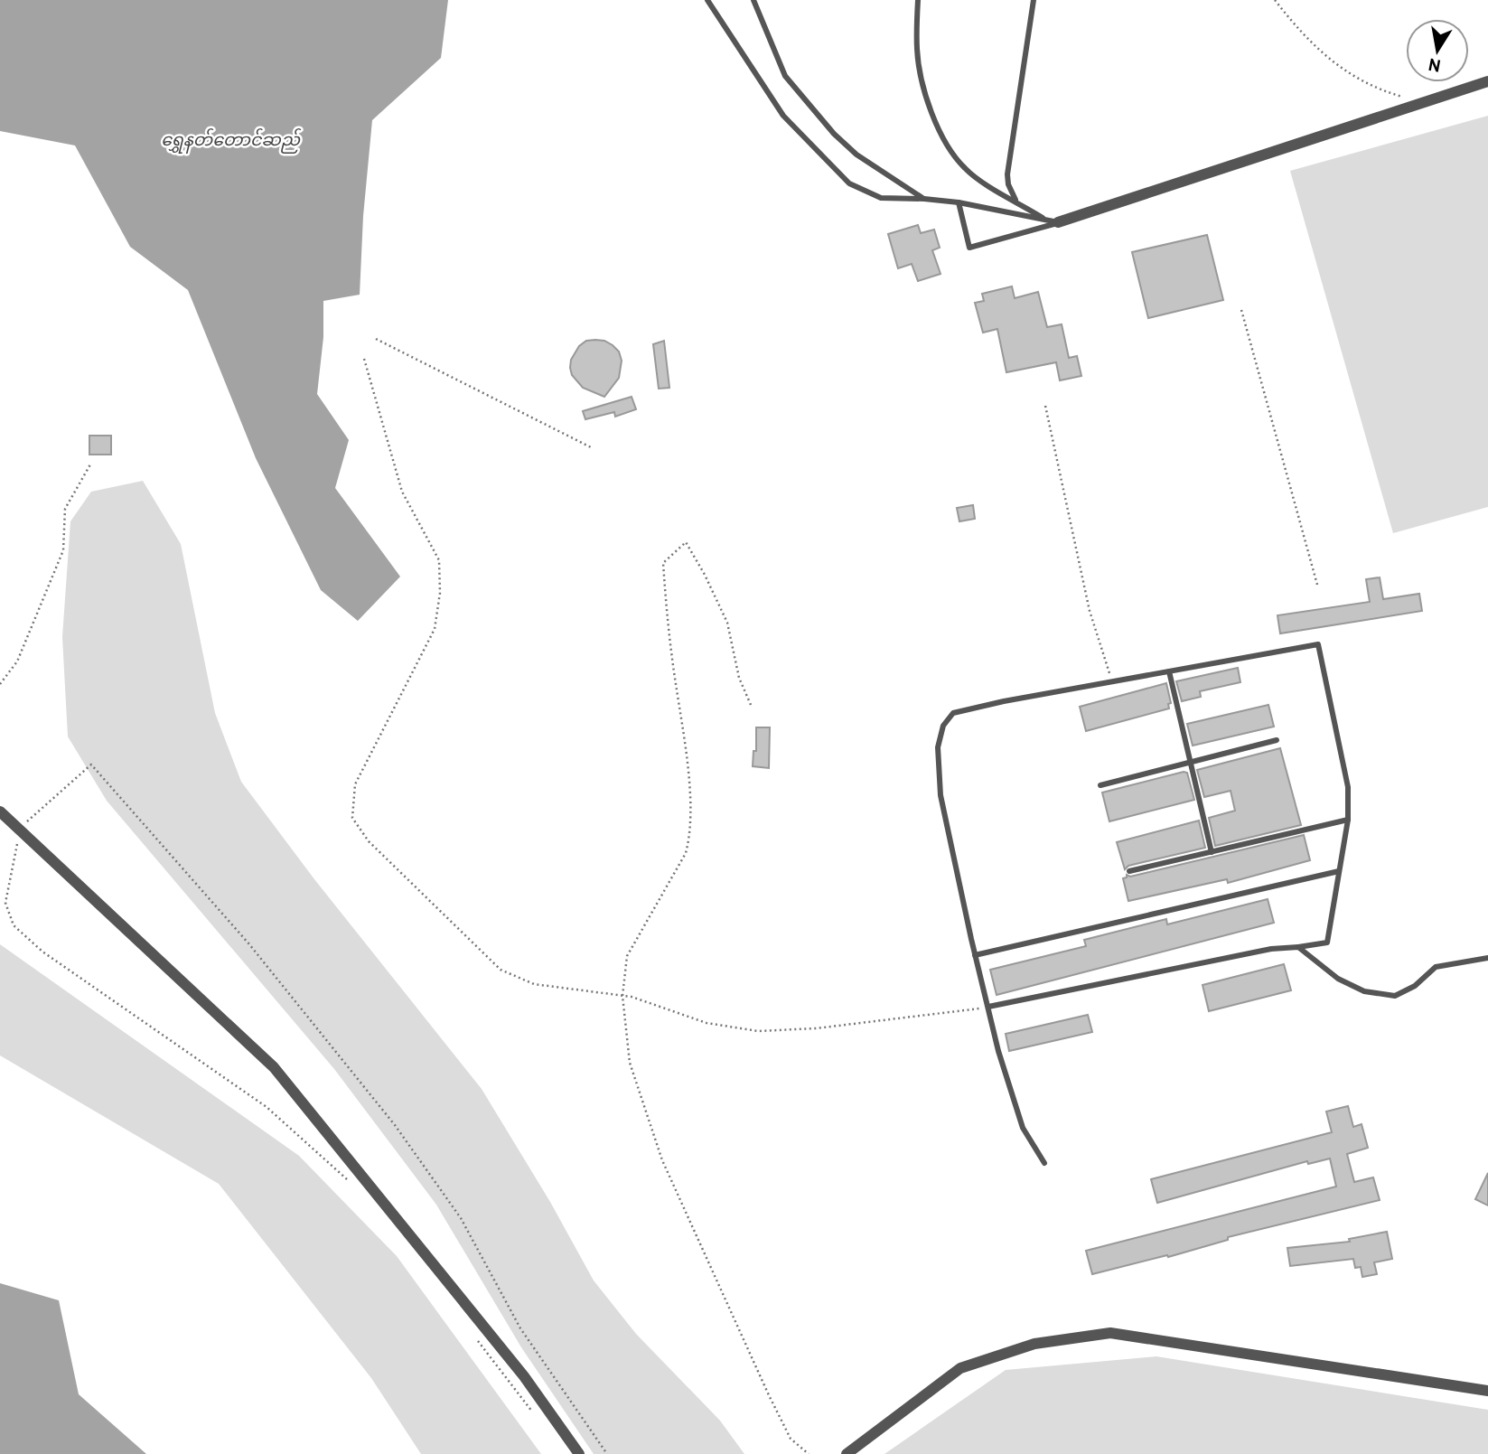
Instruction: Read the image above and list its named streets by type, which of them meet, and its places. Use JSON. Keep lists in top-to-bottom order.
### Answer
{
  "water": ["ရွှေနတ်တောင်ဆည်"],
  "north": "bottom"
}
